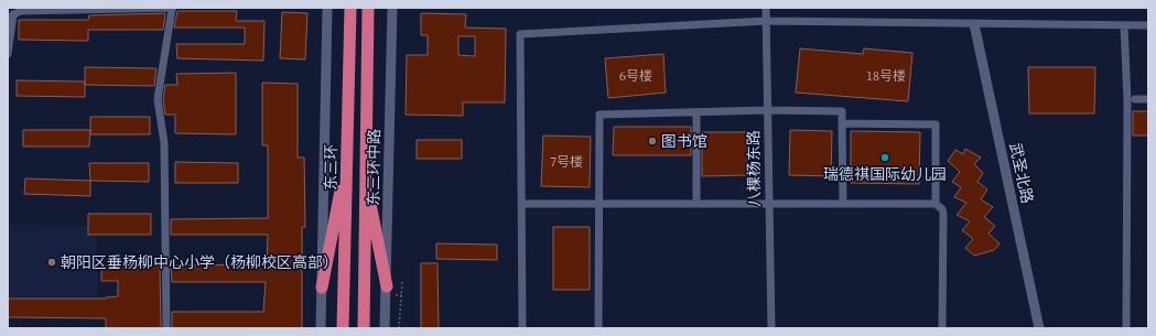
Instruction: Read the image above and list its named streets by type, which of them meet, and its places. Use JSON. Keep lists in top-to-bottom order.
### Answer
{
  "streets": {
    "highway": ["东三环"],
    "street": ["东三环中路", "八棵杨东路", "武圣北路"]
  },
  "places": ["图书馆", "瑞德祺国际幼儿园", "朝阳区垂杨柳中心小学（杨柳校区高部）"],
  "house_numbers": ["6号楼", "18号楼", "7号楼"]
}
